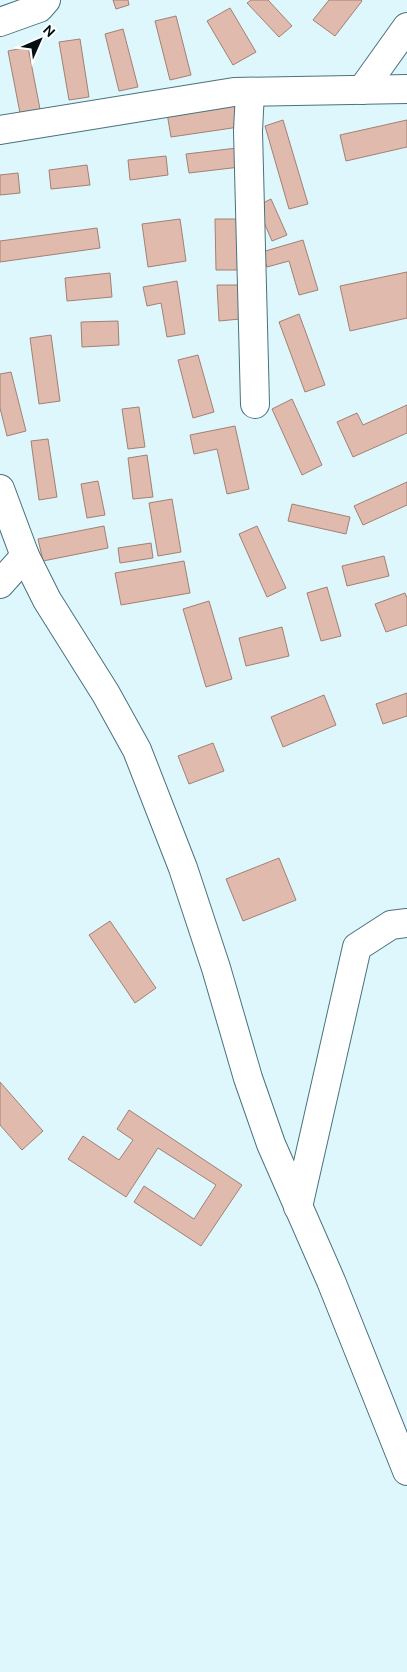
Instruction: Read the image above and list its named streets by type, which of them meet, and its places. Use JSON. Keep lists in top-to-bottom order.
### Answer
{
  "north": "top right"
}
